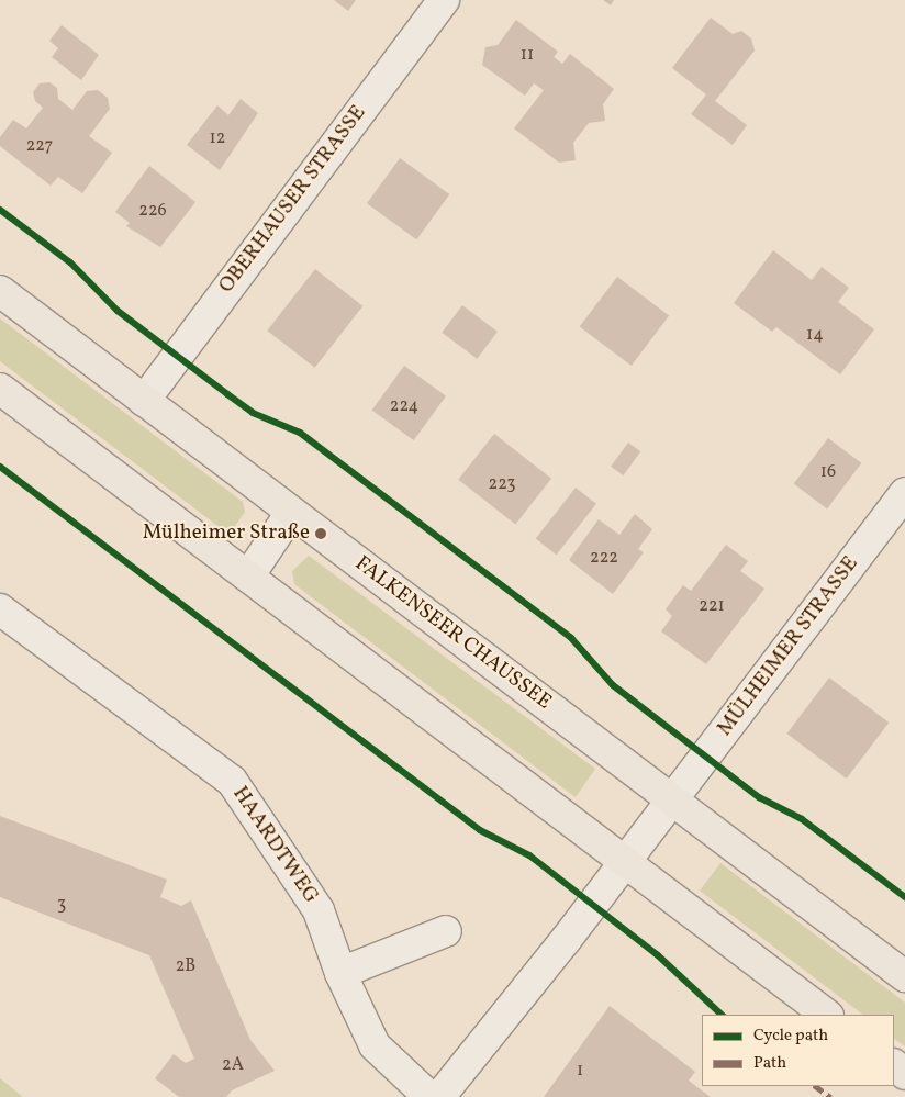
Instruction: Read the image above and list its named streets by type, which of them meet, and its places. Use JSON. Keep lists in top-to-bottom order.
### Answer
{
  "streets": {
    "main road": ["FALKENSEER CHAUSSEE"],
    "street": ["OBERHAUSER STRASSE", "MÜLHEIMER STRASSE", "HAARDTWEG"]
  },
  "crossings": [
    ["OBERHAUSER STRASSE", "FALKENSEER CHAUSSEE"],
    ["FALKENSEER CHAUSSEE", "MÜLHEIMER STRASSE"]
  ],
  "places": ["Mülheimer Straße"],
  "house_numbers": [
    "11",
    "12",
    "227",
    "226",
    "14",
    "224",
    "16",
    "223",
    "222",
    "221",
    "3",
    "2B",
    "2A",
    "1"
  ],
  "legend": ["Cycle path", "Path"]
}
